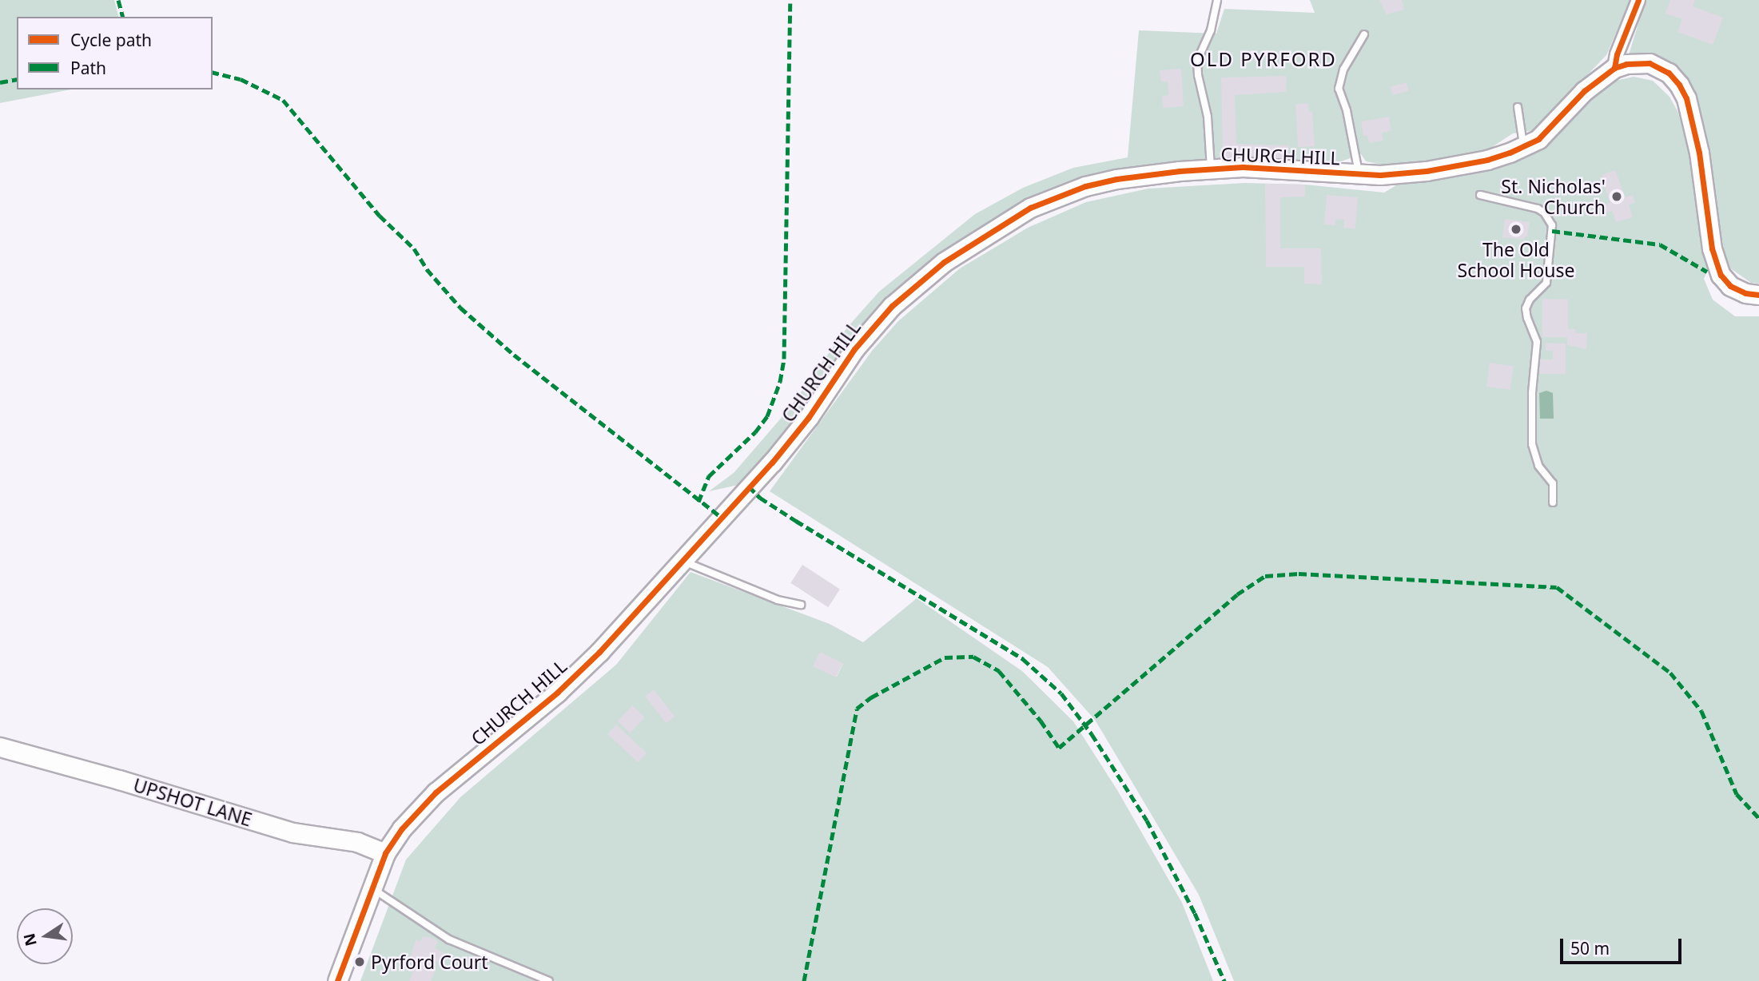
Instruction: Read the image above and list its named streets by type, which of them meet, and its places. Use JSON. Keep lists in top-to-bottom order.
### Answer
{
  "streets": {
    "main road": ["CHURCH HILL", "UPSHOT LANE"]
  },
  "crossings": [
    ["CHURCH HILL", "UPSHOT LANE"]
  ],
  "districts": ["OLD PYRFORD"],
  "places": ["St. Nicholas' Church", "The Old School House", "Pyrford Court"],
  "legend": ["Cycle path", "Path"],
  "scale_bar": "50 m",
  "north": "left"
}
